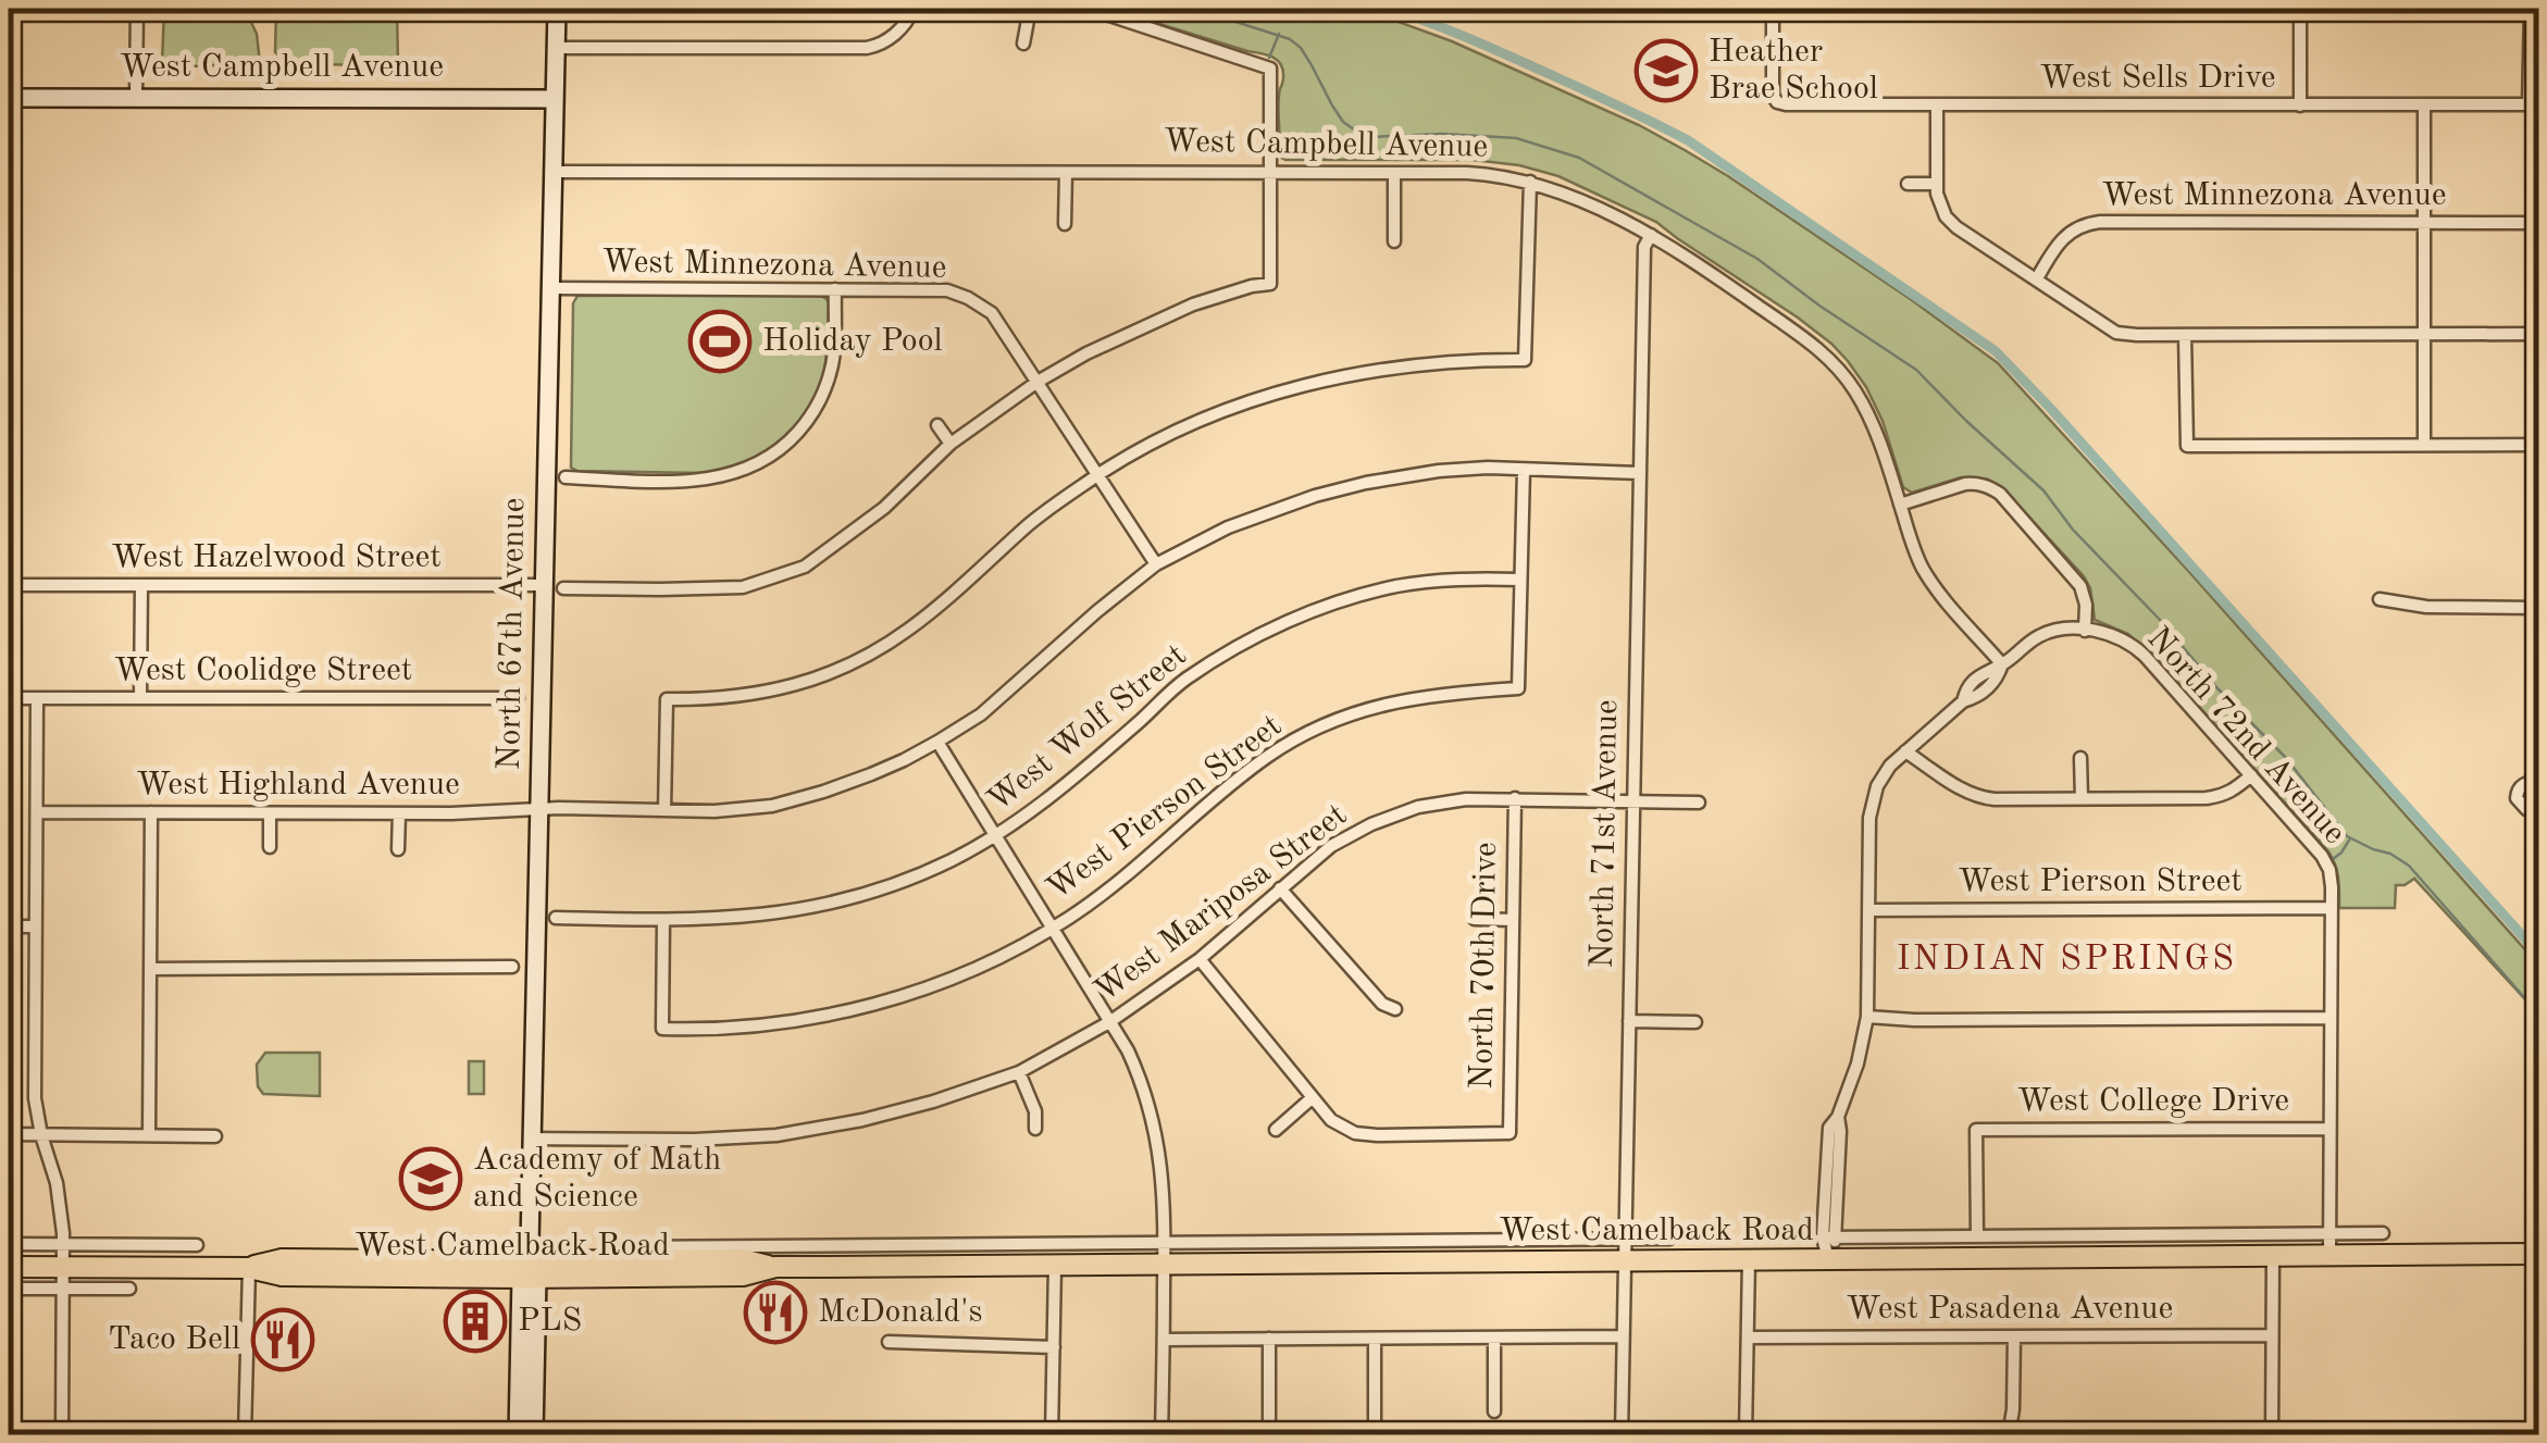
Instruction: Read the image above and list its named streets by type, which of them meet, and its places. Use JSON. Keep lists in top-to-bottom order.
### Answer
{
  "streets": {
    "main road": ["West Campbell Avenue", "North 67th Avenue", "West Camelback Road"],
    "street": [
      "West Sells Drive",
      "West Minnezona Avenue",
      "West Hazelwood Street",
      "West Coolidge Street",
      "West Wolf Street",
      "North 72nd Avenue",
      "West Highland Avenue",
      "West Pierson Street",
      "North 71st Avenue",
      "West Mariposa Street",
      "North 70th Drive",
      "West College Drive",
      "West Pasadena Avenue"
    ]
  },
  "crossings": [
    ["West Campbell Avenue", "North 67th Avenue"],
    ["West Campbell Avenue", "North 71st Avenue"],
    ["West Minnezona Avenue", "North 67th Avenue"],
    ["West Hazelwood Street", "North 67th Avenue"],
    ["North 67th Avenue", "West Highland Avenue"],
    ["North 67th Avenue", "West Mariposa Street"],
    ["North 67th Avenue", "West Camelback Road"],
    ["West Wolf Street", "West Pierson Street"],
    ["North 72nd Avenue", "West Pierson Street"],
    ["North 72nd Avenue", "West College Drive"],
    ["North 72nd Avenue", "West Camelback Road"],
    ["West Highland Avenue", "North 71st Avenue"],
    ["North 71st Avenue", "West Mariposa Street"],
    ["North 71st Avenue", "West Camelback Road"],
    ["West Mariposa Street", "North 70th Drive"],
    ["West College Drive", "West Camelback Road"]
  ],
  "districts": ["INDIAN SPRINGS"],
  "places": {
    "school or university": ["Heather Brae School", "Academy of Math and Science"],
    "sports": ["Holiday Pool"],
    "restaurant": ["McDonald's", "Taco Bell"],
    "building": ["PLS"]
  }
}
